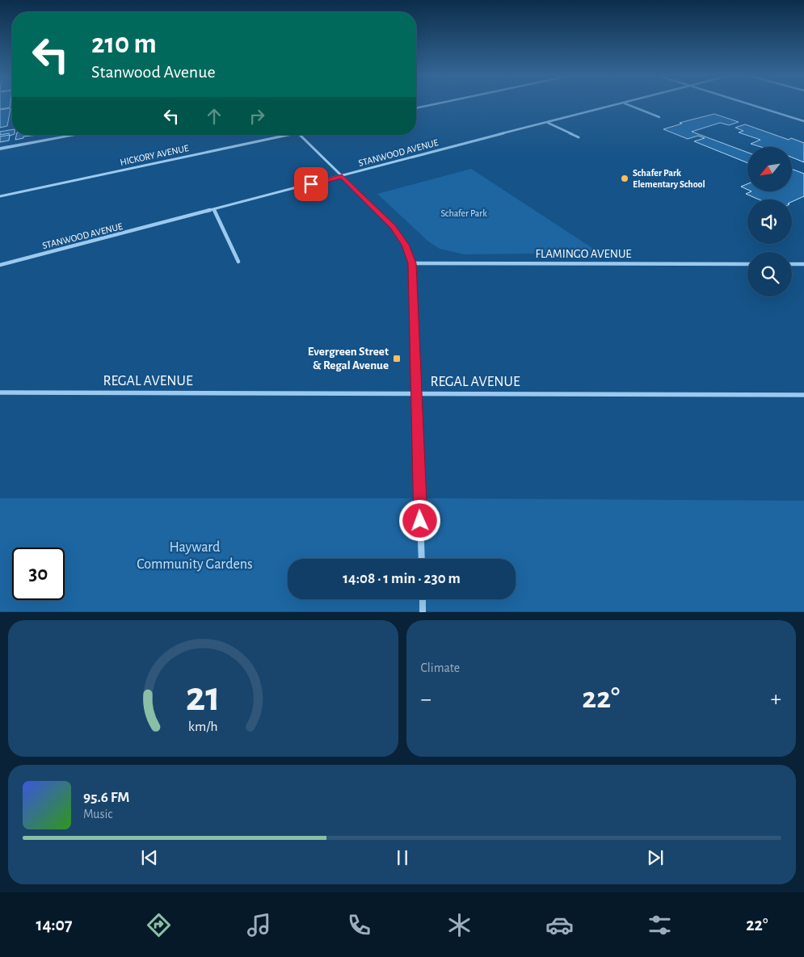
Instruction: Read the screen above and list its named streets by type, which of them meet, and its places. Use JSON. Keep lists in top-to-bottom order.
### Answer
{
  "streets": {
    "street": [
      "STANWOOD AVENUE",
      "HICKORY AVENUE",
      "FLAMINGO AVENUE",
      "REGAL AVENUE"
    ]
  },
  "parks": ["Schafer Park", "Hayward Community Gardens"],
  "places": {
    "other": ["Schafer Park Elementary School"],
    "transit": ["Evergreen Street & Regal Avenue"]
  },
  "north": "bottom left",
  "page": {
    "turn": ["210 m", "Stanwood Avenue"],
    "limit": "30",
    "trip": "14:08 · 1 min · 230 m",
    "tile": "Climate",
    "heat": ["−", "22°", "+"],
    "song": ["95.6 FM", "Music"],
    "tabs": ["14:07", "22°"],
    "gauge": ["21", "km/h"]
  }
}
